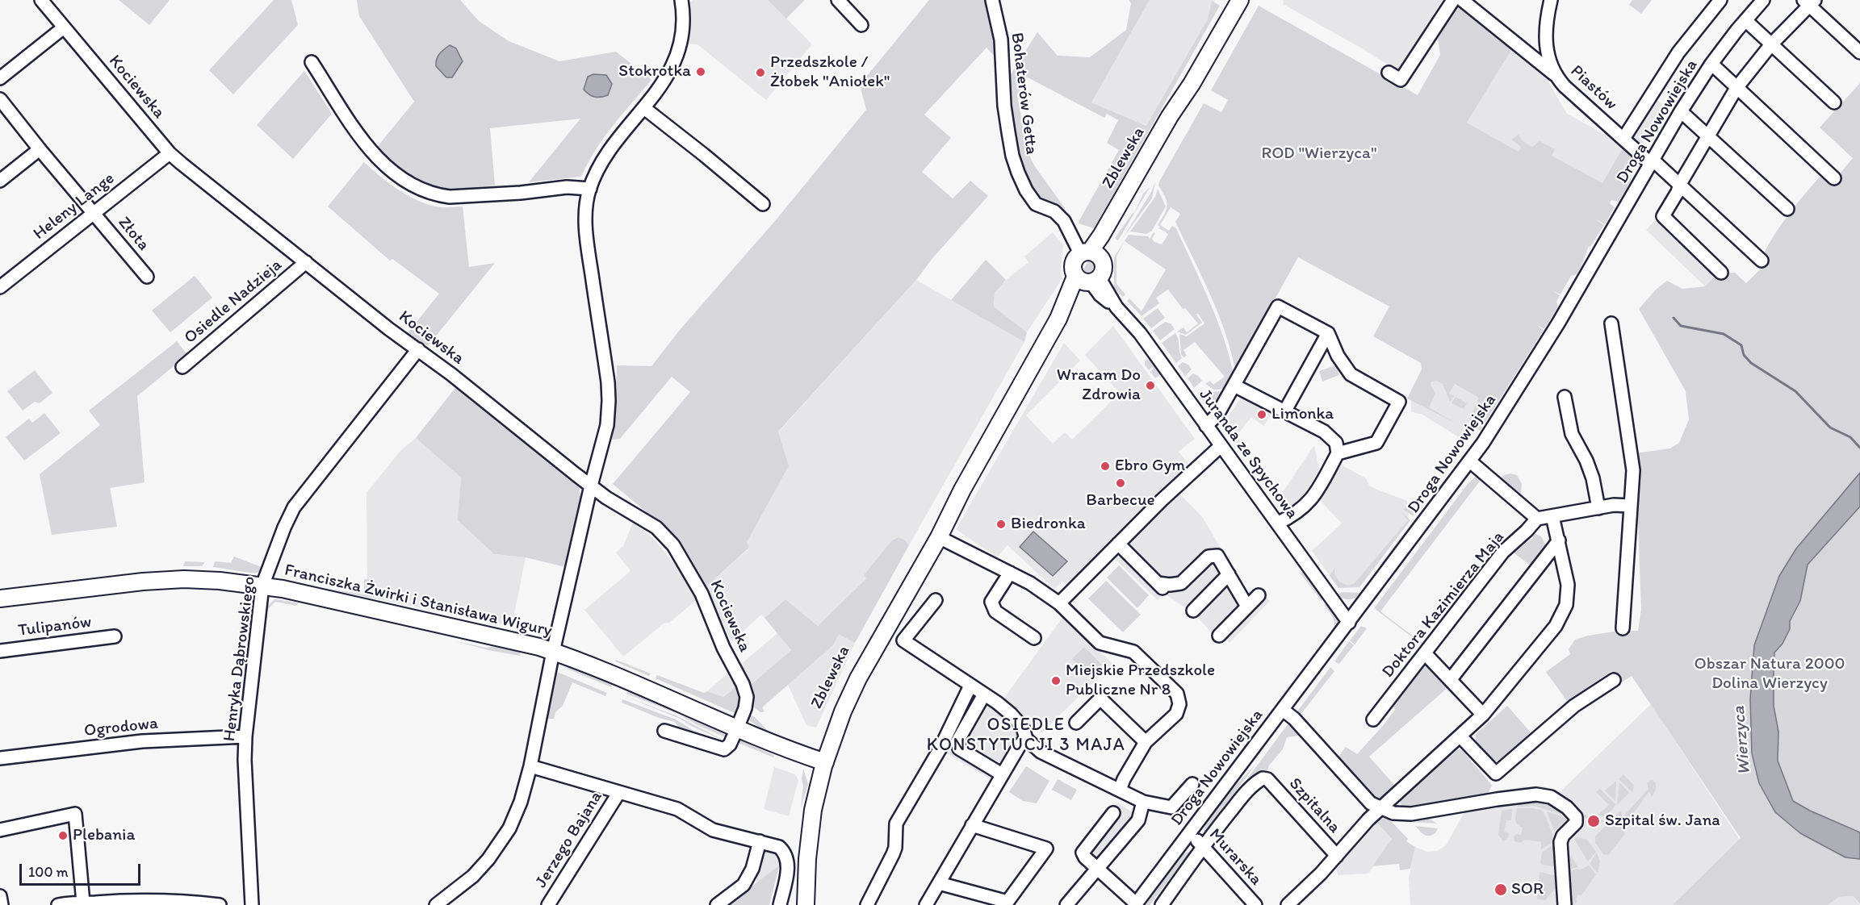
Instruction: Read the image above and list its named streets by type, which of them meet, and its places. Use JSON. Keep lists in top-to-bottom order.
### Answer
{
  "streets": {
    "main road": ["Zblewska", "Franciszka Żwirki i Stanisława Wigury"],
    "street": [
      "Kociewska",
      "Piastów",
      "Bohaterów Getta",
      "Droga Nowowiejska",
      "Heleny Lange",
      "Złota",
      "Osiedle Nadzieja",
      "Juranda ze Spychowa",
      "Doktora Kazimierza Maja",
      "Tulipanów",
      "Henryka Dąbrowskiego",
      "Ogrodowa",
      "Szpitalna",
      "Jerzego Bajana",
      "Murarska"
    ]
  },
  "crossings": [
    ["Kociewska", "Heleny Lange"],
    ["Kociewska", "Osiedle Nadzieja"],
    ["Kociewska", "Franciszka Żwirki i Stanisława Wigury"],
    ["Kociewska", "Henryka Dąbrowskiego"],
    ["Piastów", "Droga Nowowiejska"],
    ["Bohaterów Getta", "Zblewska"],
    ["Droga Nowowiejska", "Juranda ze Spychowa"],
    ["Droga Nowowiejska", "Murarska"],
    ["Zblewska", "Juranda ze Spychowa"],
    ["Zblewska", "Franciszka Żwirki i Stanisława Wigury"],
    ["Heleny Lange", "Złota"],
    ["Franciszka Żwirki i Stanisława Wigury", "Henryka Dąbrowskiego"],
    ["Henryka Dąbrowskiego", "Ogrodowa"],
    ["Szpitalna", "Murarska"]
  ],
  "districts": ["OSIEDLE KONSTYTUCJI 3 MAJA"],
  "water": ["Wierzyca"],
  "parks": ["ROD \"Wierzyca\"", "Obszar Natura 2000 Dolina Wierzycy"],
  "places": [
    "Stokrotka",
    "Przedszkole / Żłobek \"Aniołek\"",
    "Wracam Do Zdrowia",
    "Limonka",
    "Ebro Gym",
    "Barbecue",
    "Biedronka",
    "Miejskie Przedszkole Publiczne Nr 8",
    "Szpital św. Jana",
    "Plebania",
    "SOR"
  ],
  "scale_bar": "100 m"
}
